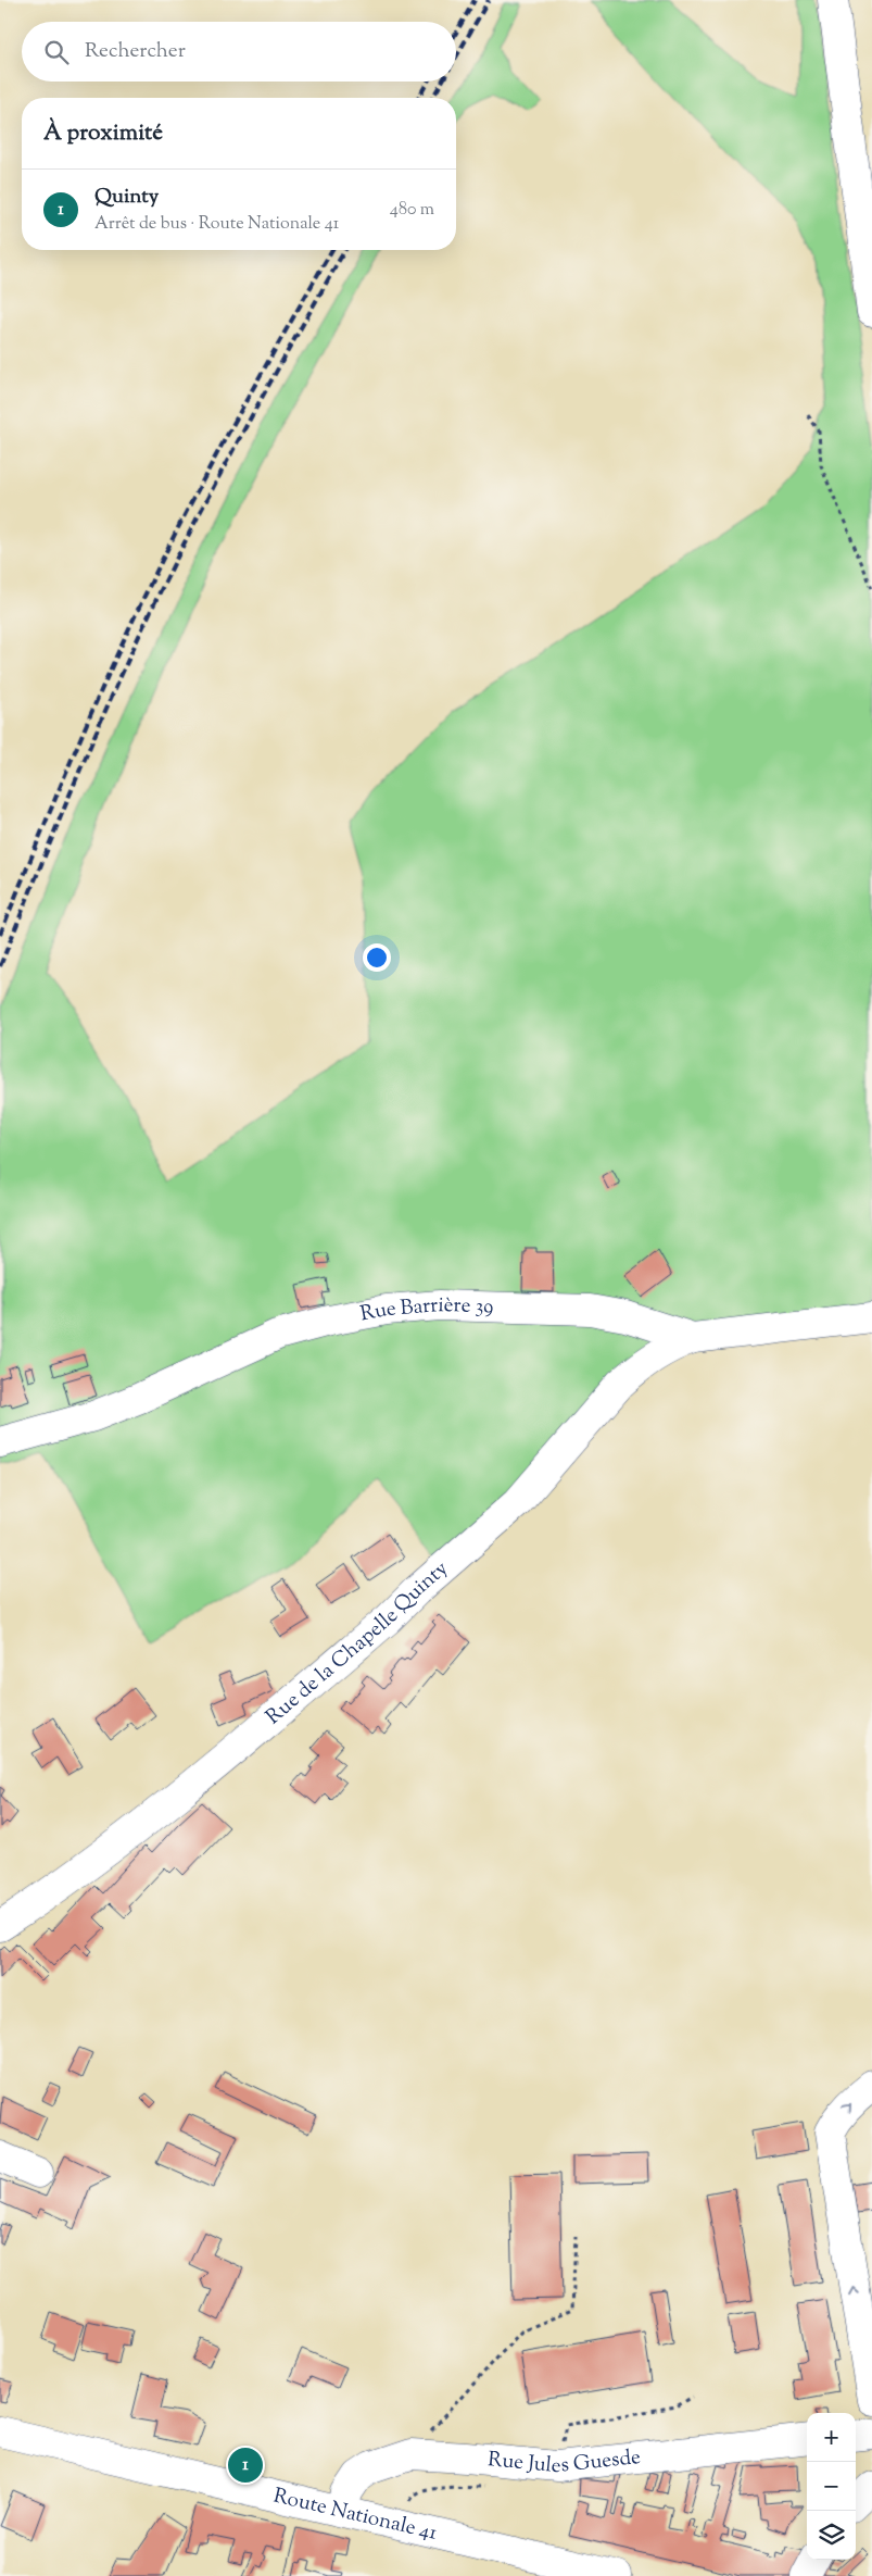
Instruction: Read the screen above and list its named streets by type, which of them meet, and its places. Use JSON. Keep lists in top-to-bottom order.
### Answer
{
  "streets": {
    "street": [
      "Rue Barrière 39",
      "Rue de la Chapelle Quinty",
      "Rue Jules Guesde",
      "Route Nationale 41"
    ]
  },
  "crossings": [
    ["Rue Barrière 39", "Rue de la Chapelle Quinty"],
    ["Rue Jules Guesde", "Route Nationale 41"]
  ],
  "page": {
    "search": "Rechercher",
    "heading": "À proximité",
    "list": [
      {
        "mark": "1",
        "name": "Quinty",
        "note": "Arrêt de bus · Route Nationale 41",
        "value": "480 m"
      }
    ],
    "map_buttons": ["+", "−"],
    "pins": "1"
  }
}
